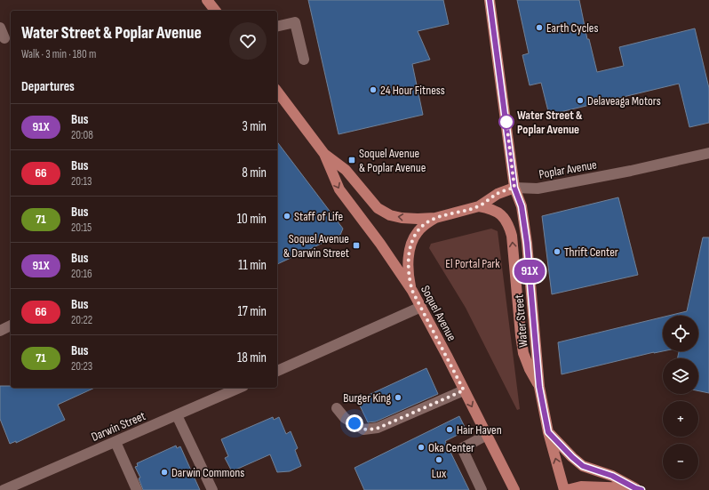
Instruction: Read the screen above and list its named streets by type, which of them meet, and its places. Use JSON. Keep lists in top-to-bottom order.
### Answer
{
  "streets": {
    "main road": ["Poplar Avenue", "Soquel Avenue", "Water Street"],
    "street": ["Darwin Street"]
  },
  "crossings": [
    ["Poplar Avenue", "Water Street"]
  ],
  "one_way": ["Soquel Avenue"],
  "parks": ["El Portal Park"],
  "places": {
    "other": [
      "Earth Cycles",
      "24 Hour Fitness",
      "Delaveaga Motors",
      "Water Street & Poplar Avenue",
      "Staff of Life",
      "Thrift Center",
      "Burger King",
      "Hair Haven",
      "Oka Center",
      "Lux",
      "Darwin Commons"
    ],
    "transit": ["Soquel Avenue & Poplar Avenue", "Soquel Avenue & Darwin Street"]
  },
  "lines": ["bus line 91X"],
  "page": {
    "on_map": "91X",
    "heading": [
      ["Water Street & Poplar Avenue", "Walk · 3 min · 180 m"],
      "Departures"
    ],
    "list": [
      {
        "mark": "91X",
        "name": "Bus",
        "note": "20:08",
        "value": "3 min"
      },
      {
        "mark": "66",
        "name": "Bus",
        "note": "20:13",
        "value": "8 min"
      },
      {
        "mark": "71",
        "name": "Bus",
        "note": "20:15",
        "value": "10 min"
      },
      {
        "mark": "91X",
        "name": "Bus",
        "note": "20:16",
        "value": "11 min"
      },
      {
        "mark": "66",
        "name": "Bus",
        "note": "20:22",
        "value": "17 min"
      },
      {
        "mark": "71",
        "name": "Bus",
        "note": "20:23",
        "value": "18 min"
      }
    ],
    "map_buttons": ["+", "−"]
  }
}
